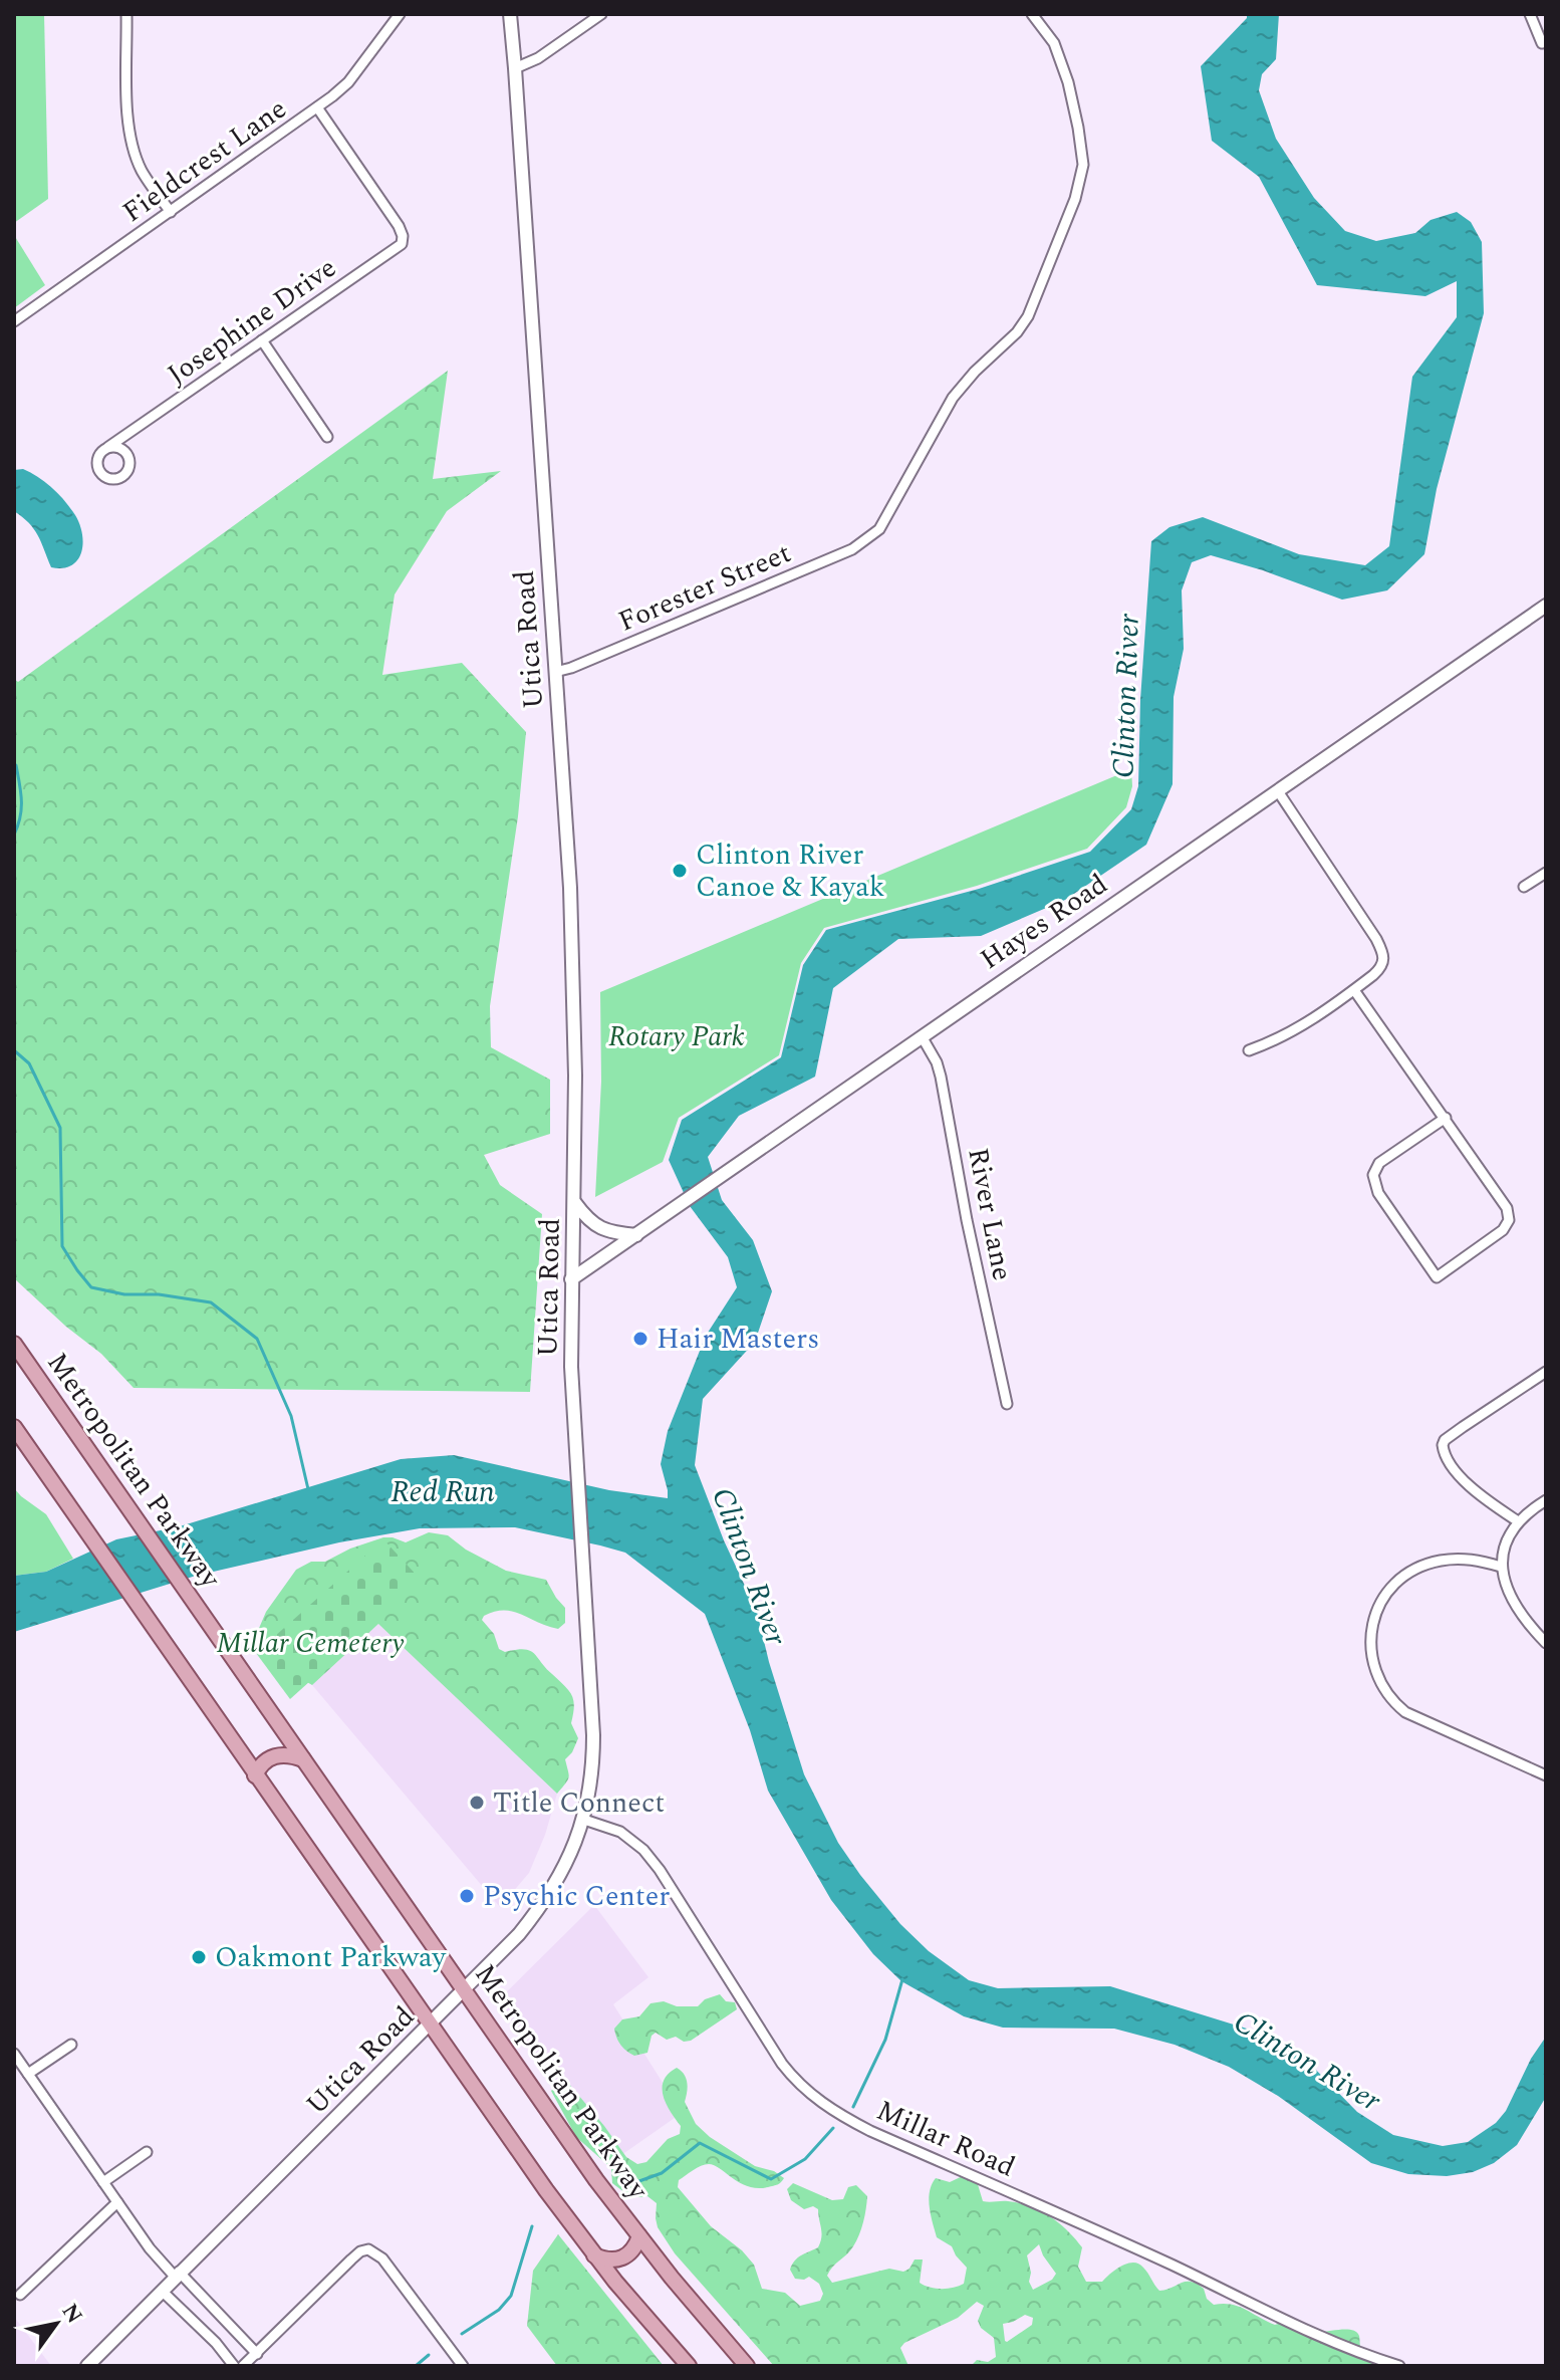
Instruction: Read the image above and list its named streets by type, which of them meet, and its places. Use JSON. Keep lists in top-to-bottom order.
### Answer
{
  "streets": {
    "main road": ["Metropolitan Parkway"],
    "street": [
      "Fieldcrest Lane",
      "Josephine Drive",
      "Forester Street",
      "Utica Road",
      "Hayes Road",
      "River Lane",
      "Millar Road"
    ]
  },
  "crossings": [
    ["Fieldcrest Lane", "Josephine Drive"],
    ["Forester Street", "Utica Road"],
    ["Utica Road", "Hayes Road"],
    ["Utica Road", "Metropolitan Parkway"],
    ["Utica Road", "Millar Road"],
    ["Hayes Road", "River Lane"]
  ],
  "water": ["Clinton River", "Red Run"],
  "parks": ["Rotary Park", "Millar Cemetery"],
  "places": [
    "Clinton River Canoe & Kayak",
    "Hair Masters",
    "Title Connect",
    "Psychic Center",
    "Oakmont Parkway"
  ],
  "north": "top right"
}
